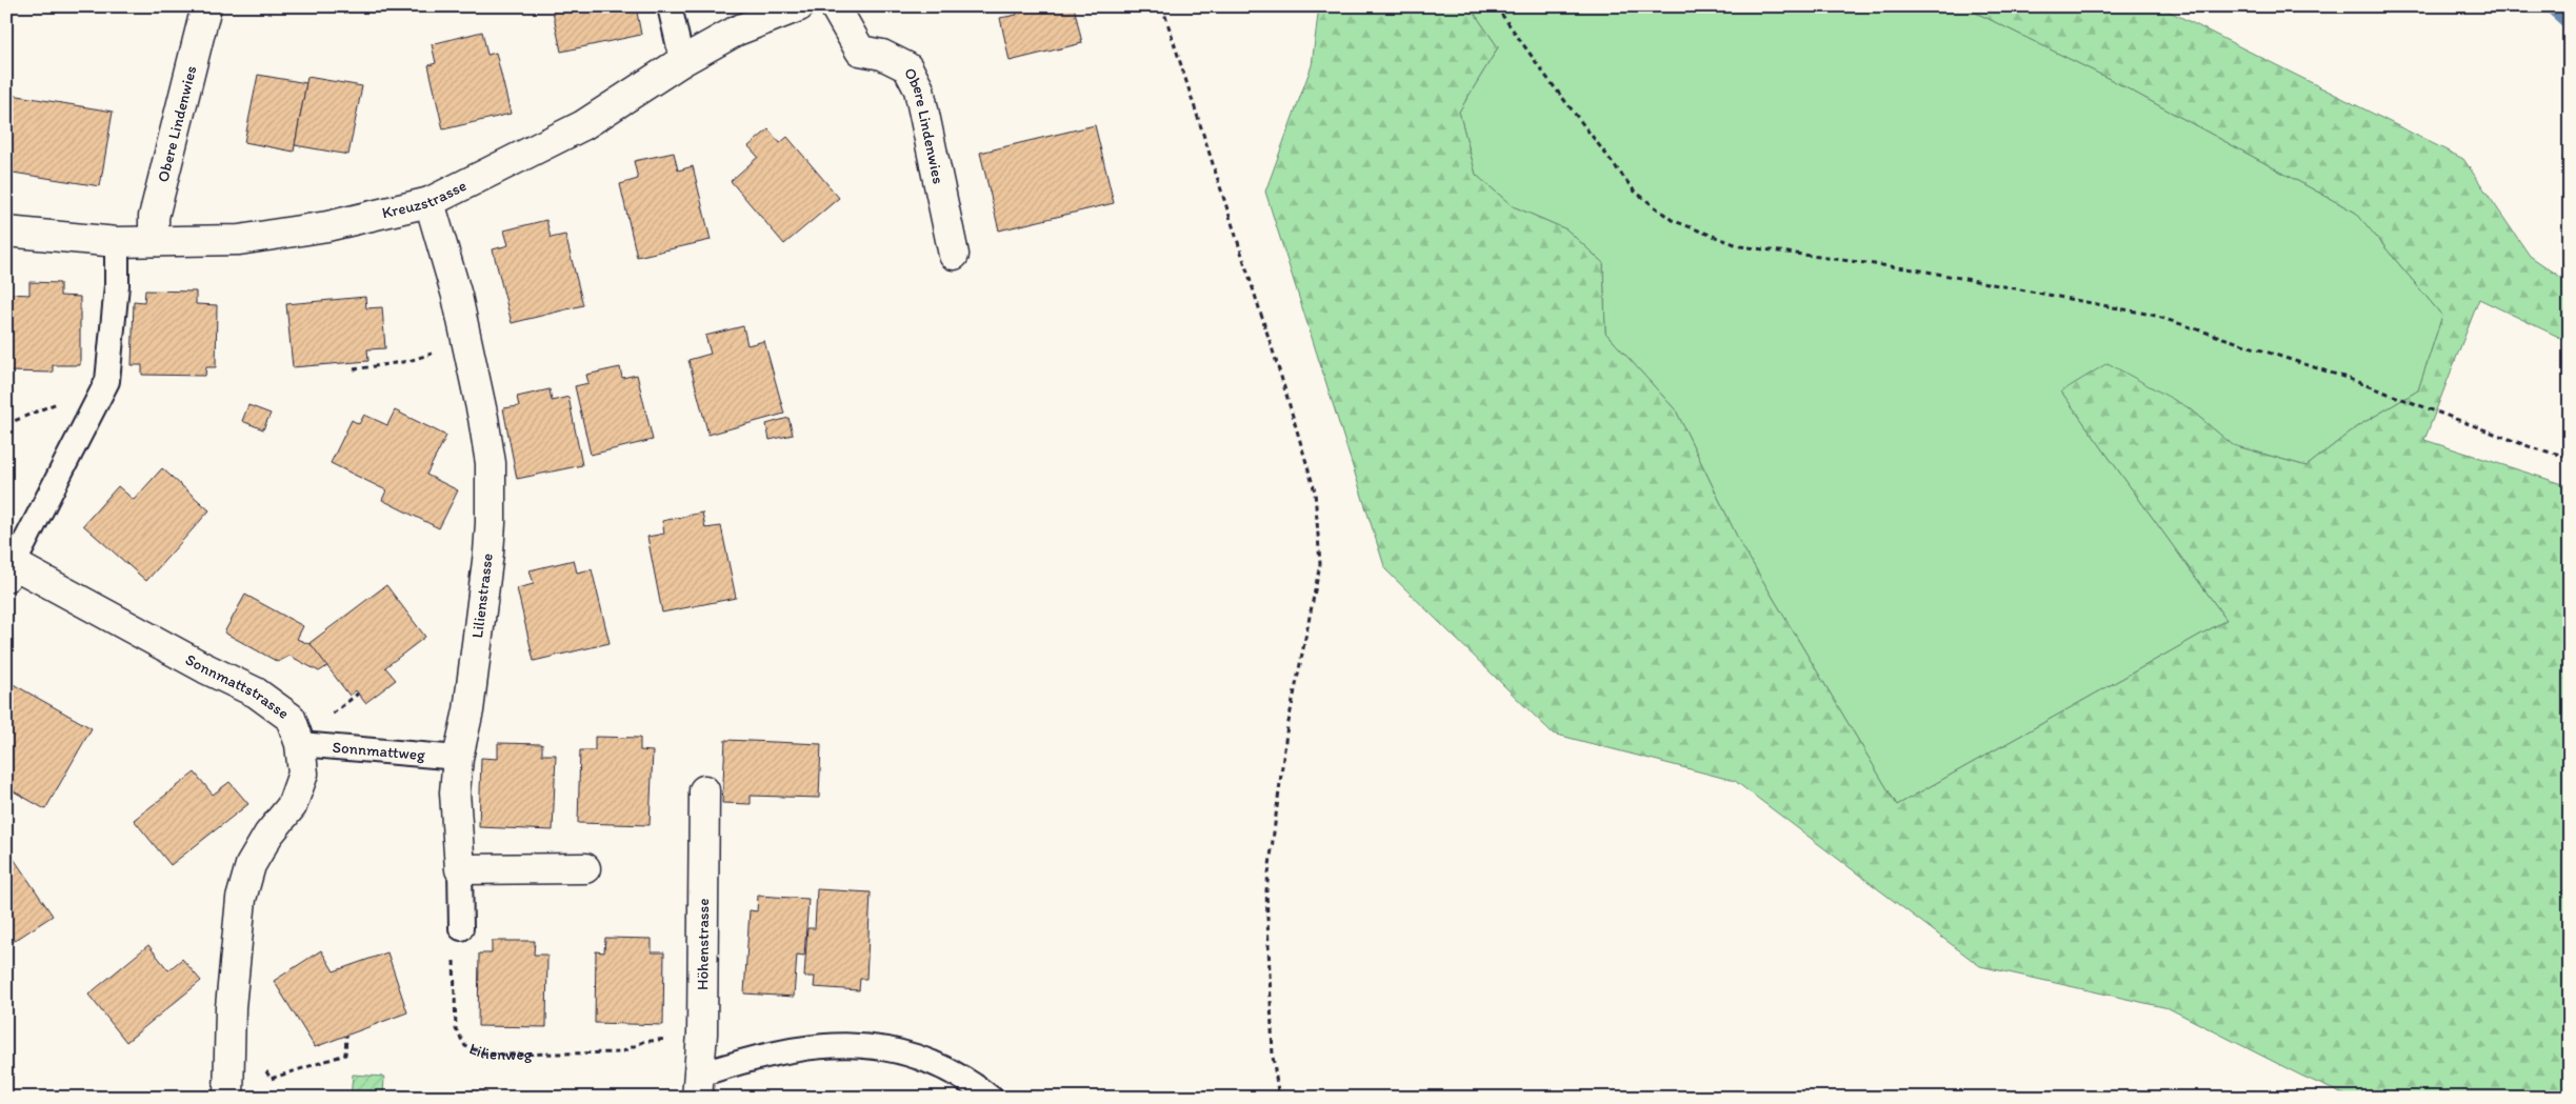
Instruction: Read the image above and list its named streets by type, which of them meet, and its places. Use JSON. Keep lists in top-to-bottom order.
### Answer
{
  "streets": {
    "street": [
      "Obere Lindenwies",
      "Kreuzstrasse",
      "Lilienstrasse",
      "Sonnmattstrasse",
      "Höhenstrasse"
    ],
    "lane": ["Sonnmattweg"],
    "path": ["Lilienweg"]
  },
  "crossings": [
    ["Obere Lindenwies", "Kreuzstrasse"],
    ["Kreuzstrasse", "Lilienstrasse"],
    ["Lilienstrasse", "Sonnmattweg"],
    ["Sonnmattstrasse", "Sonnmattweg"],
    ["Höhenstrasse", "Lilienweg"]
  ]
}
